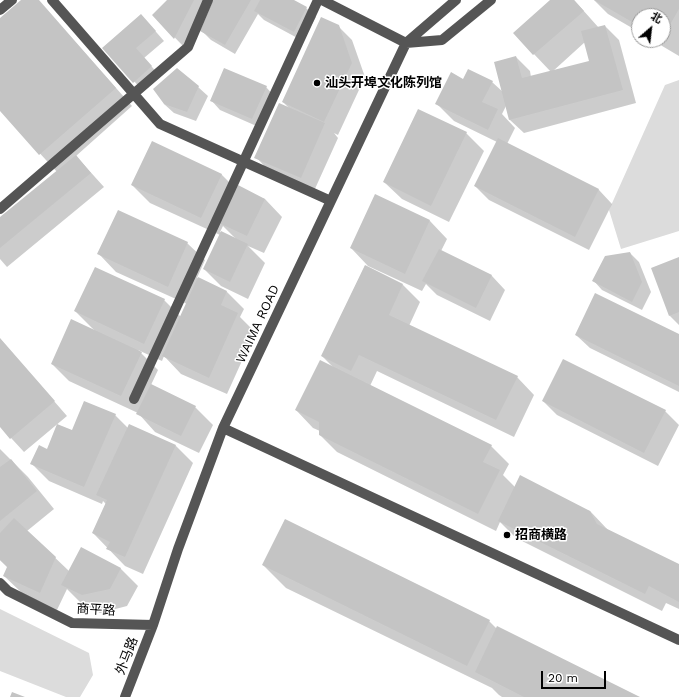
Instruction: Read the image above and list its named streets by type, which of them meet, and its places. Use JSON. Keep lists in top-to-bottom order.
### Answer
{
  "streets": {
    "street": ["WAIMA ROAD", "商平路", "外马路"]
  },
  "crossings": [
    ["WAIMA ROAD", "商平路"],
    ["WAIMA ROAD", "外马路"],
    ["商平路", "外马路"]
  ],
  "places": ["汕头开埠文化陈列馆", "招商横路"],
  "scale_bar": "20 m",
  "north": "top right"
}
